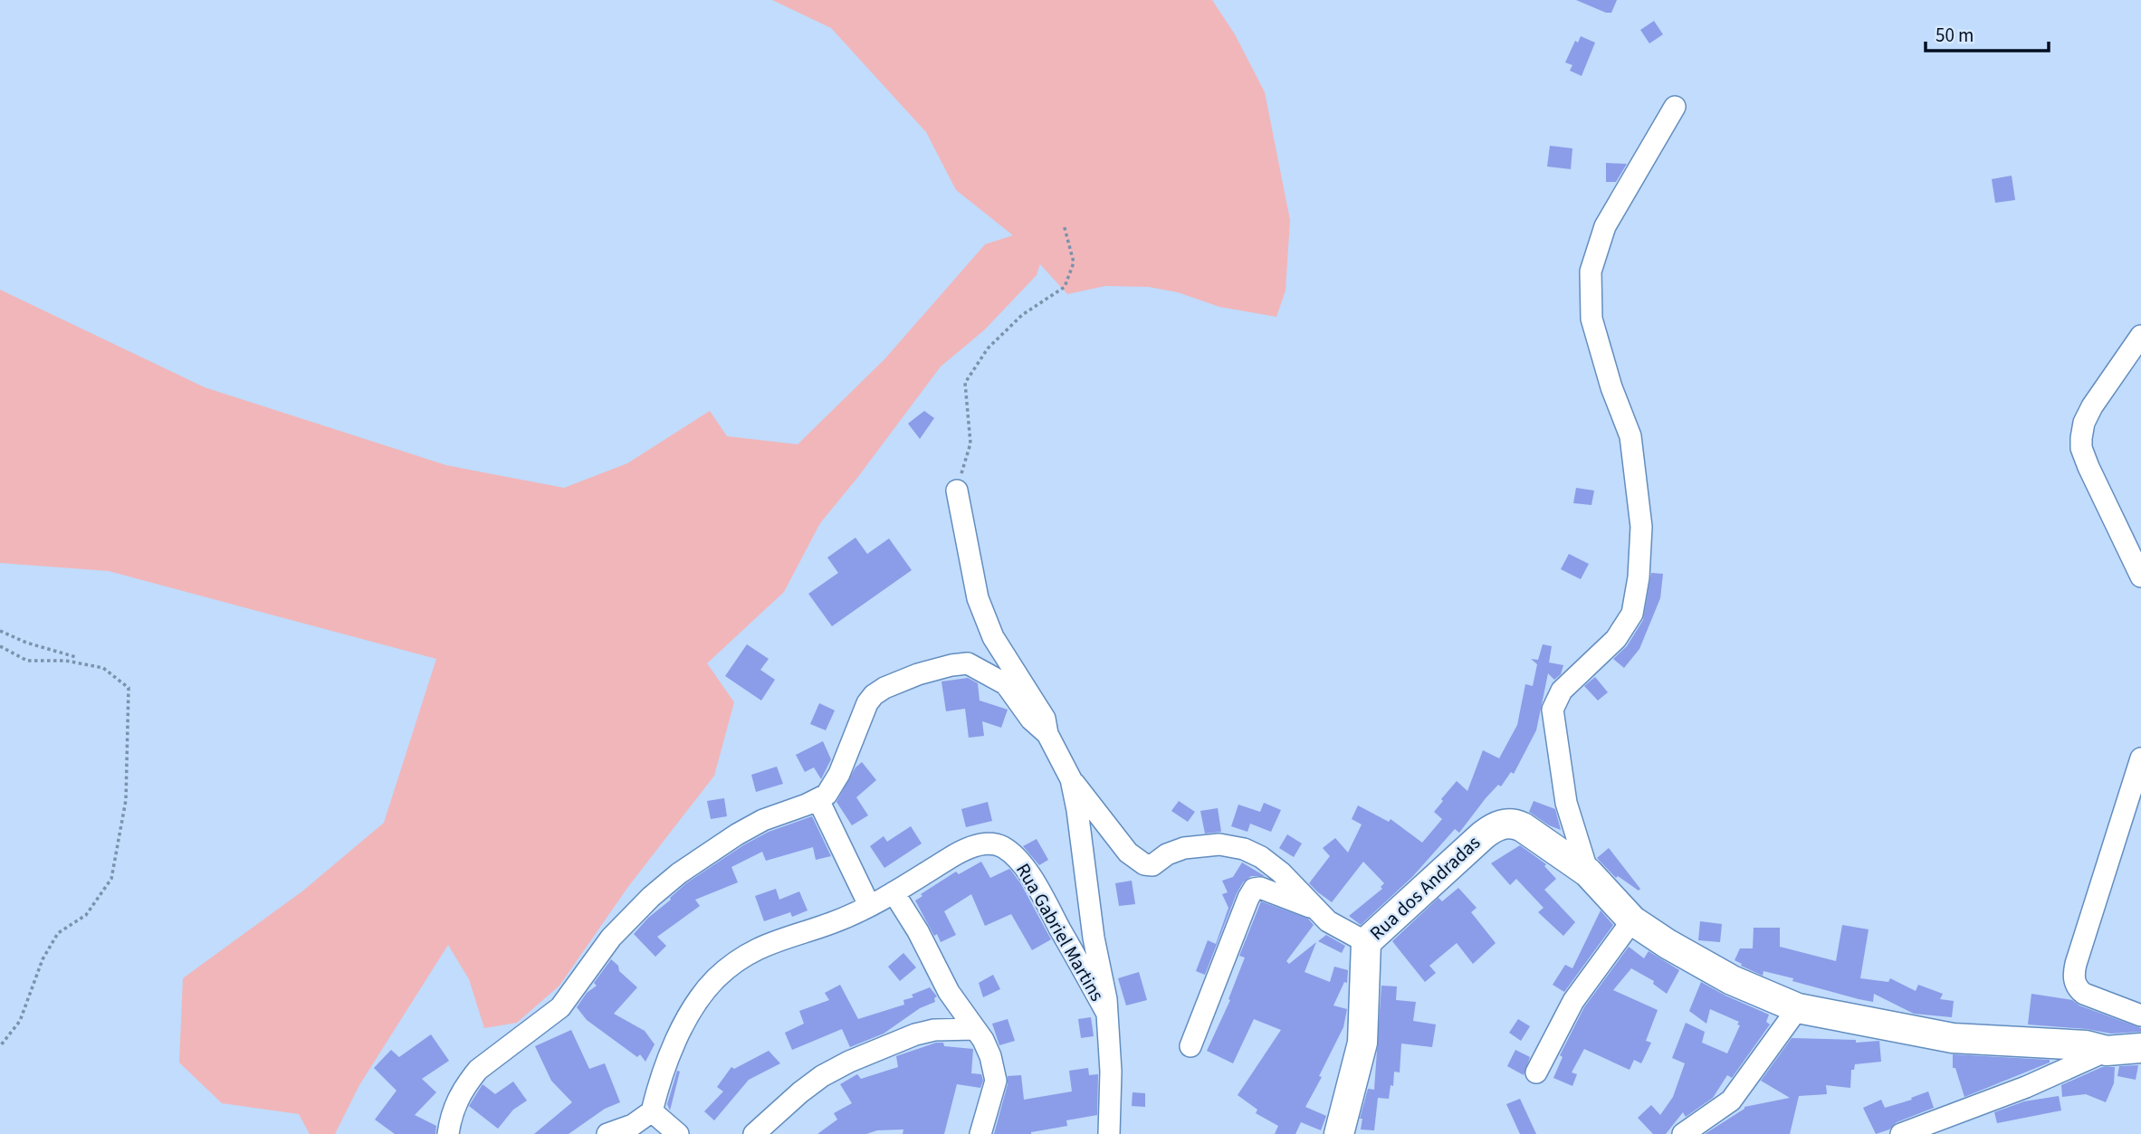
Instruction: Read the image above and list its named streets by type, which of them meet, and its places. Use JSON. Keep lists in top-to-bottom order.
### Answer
{
  "streets": {
    "street": ["Rua dos Andradas", "Rua Gabriel Martins"]
  },
  "scale_bar": "50 m"
}
